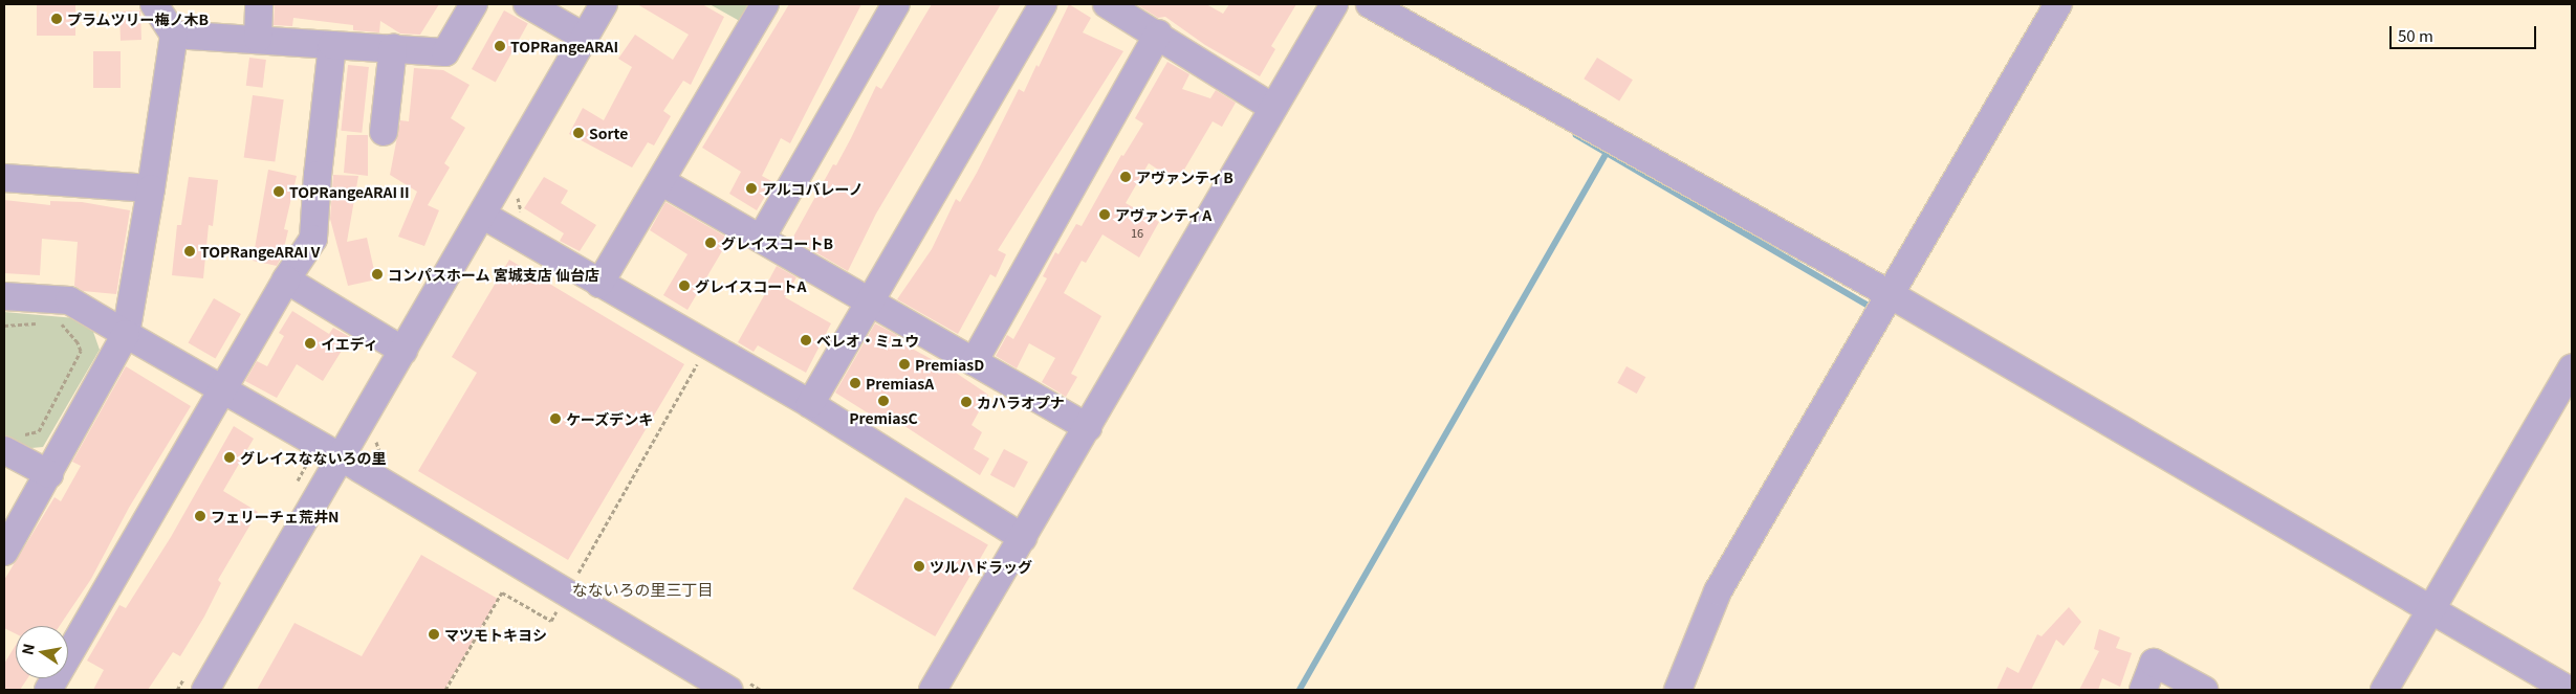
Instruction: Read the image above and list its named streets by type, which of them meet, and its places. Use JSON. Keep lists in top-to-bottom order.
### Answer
{
  "districts": ["なないろの里三丁目"],
  "places": [
    "プラムツリー梅ノ木B",
    "TOPRangeARAI",
    "Sorte",
    "アヴァンティB",
    "アルコバレーノ",
    "TOPRangeARAIⅡ",
    "アヴァンティA",
    "グレイスコートB",
    "TOPRangeARAIⅤ",
    "コンパスホーム 宮城支店 仙台店",
    "グレイスコートA",
    "ベレオ・ミュウ",
    "イエディ",
    "PremiasD",
    "PremiasA",
    "PremiasC",
    "カハラオプナ",
    "ケーズデンキ",
    "グレイスなないろの里",
    "フェリーチェ荒井N",
    "ツルハドラッグ",
    "マツモトキヨシ"
  ],
  "house_numbers": ["16"],
  "scale_bar": "50 m",
  "north": "left"
}
